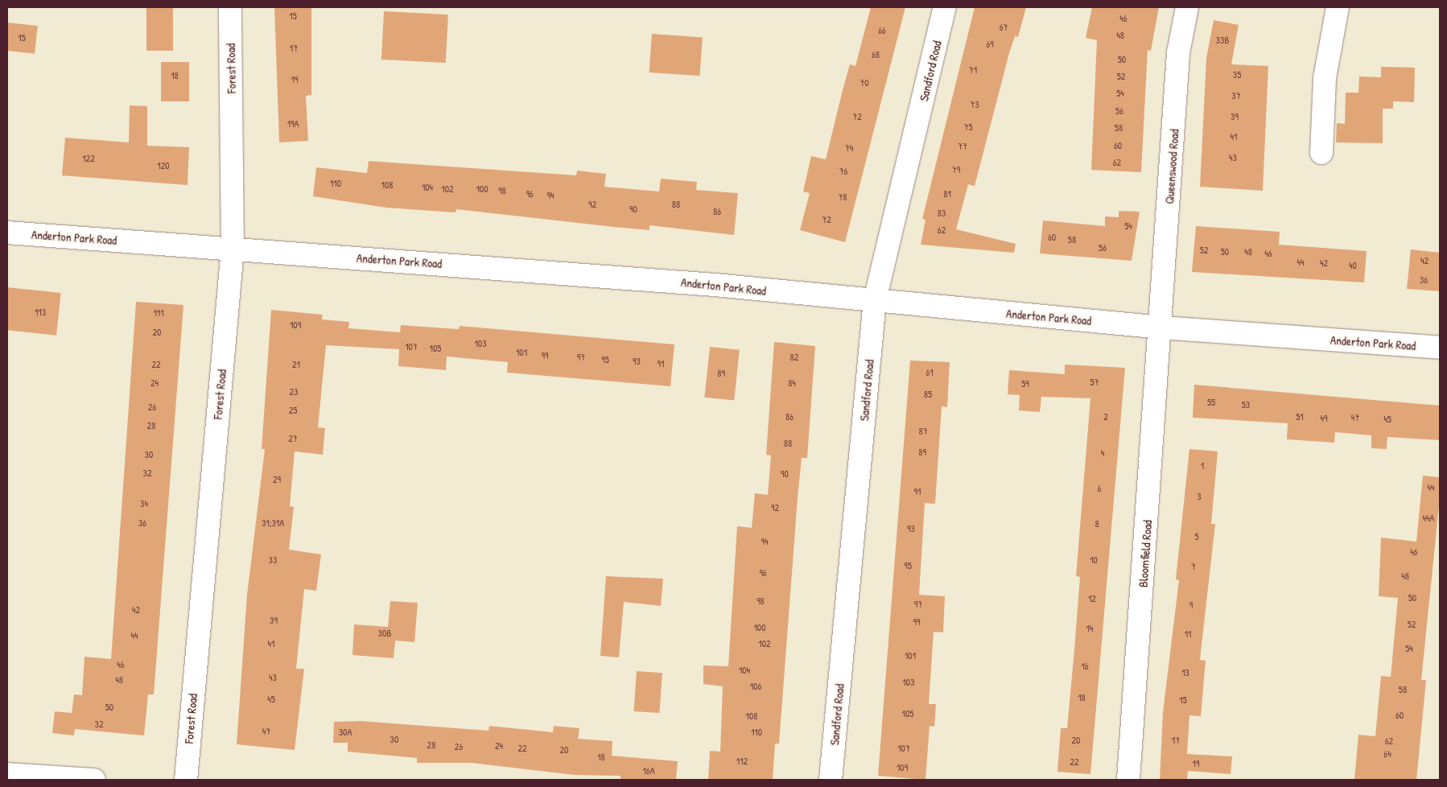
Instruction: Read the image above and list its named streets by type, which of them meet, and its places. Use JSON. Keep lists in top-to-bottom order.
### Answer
{
  "streets": {
    "street": [
      "Forest Road",
      "Sandford Road",
      "Queenswood Road",
      "Anderton Park Road",
      "Bloomfield Road"
    ]
  },
  "crossings": [
    ["Forest Road", "Anderton Park Road"],
    ["Sandford Road", "Anderton Park Road"],
    ["Queenswood Road", "Anderton Park Road"],
    ["Queenswood Road", "Bloomfield Road"],
    ["Anderton Park Road", "Bloomfield Road"]
  ],
  "house_numbers": [
    "15",
    "46",
    "67",
    "66",
    "48",
    "15",
    "33B",
    "69",
    "17",
    "68",
    "50",
    "71",
    "35",
    "18",
    "52",
    "19",
    "70",
    "54",
    "37",
    "73",
    "56",
    "72",
    "39",
    "19A",
    "75",
    "58",
    "41",
    "60",
    "77",
    "74",
    "43",
    "122",
    "62",
    "120",
    "79",
    "76",
    "110",
    "108",
    "104",
    "102",
    "100",
    "98",
    "96",
    "81",
    "94",
    "78",
    "92",
    "88",
    "90",
    "86",
    "83",
    "72",
    "54",
    "62",
    "60",
    "58",
    "56",
    "52",
    "50",
    "48",
    "46",
    "42",
    "44",
    "42",
    "40",
    "36",
    "113",
    "111",
    "109",
    "20",
    "103",
    "107",
    "105",
    "101",
    "99",
    "97",
    "82",
    "95",
    "93",
    "91",
    "22",
    "21",
    "61",
    "89",
    "57",
    "24",
    "84",
    "59",
    "23",
    "85",
    "55",
    "53",
    "26",
    "25",
    "86",
    "2",
    "51",
    "47",
    "49",
    "45",
    "28",
    "87",
    "27",
    "88",
    "89",
    "4",
    "30",
    "1",
    "32",
    "90",
    "29",
    "44",
    "6",
    "91",
    "3",
    "34",
    "92",
    "44A",
    "36",
    "31;31A",
    "8",
    "93",
    "5",
    "94",
    "46",
    "33",
    "10",
    "95",
    "7",
    "96",
    "48",
    "50",
    "12",
    "98",
    "97",
    "9",
    "42",
    "39",
    "99",
    "52",
    "100",
    "14",
    "30B",
    "11",
    "44",
    "41",
    "102",
    "54",
    "101",
    "46",
    "16",
    "104",
    "13",
    "43",
    "48",
    "103",
    "106",
    "58",
    "18",
    "45",
    "15",
    "50",
    "105",
    "60",
    "108",
    "32",
    "47",
    "30A",
    "110",
    "30",
    "20",
    "17",
    "62",
    "28",
    "24",
    "26",
    "22",
    "107",
    "20",
    "64",
    "18",
    "112",
    "22",
    "19",
    "109",
    "16A"
  ]
}
